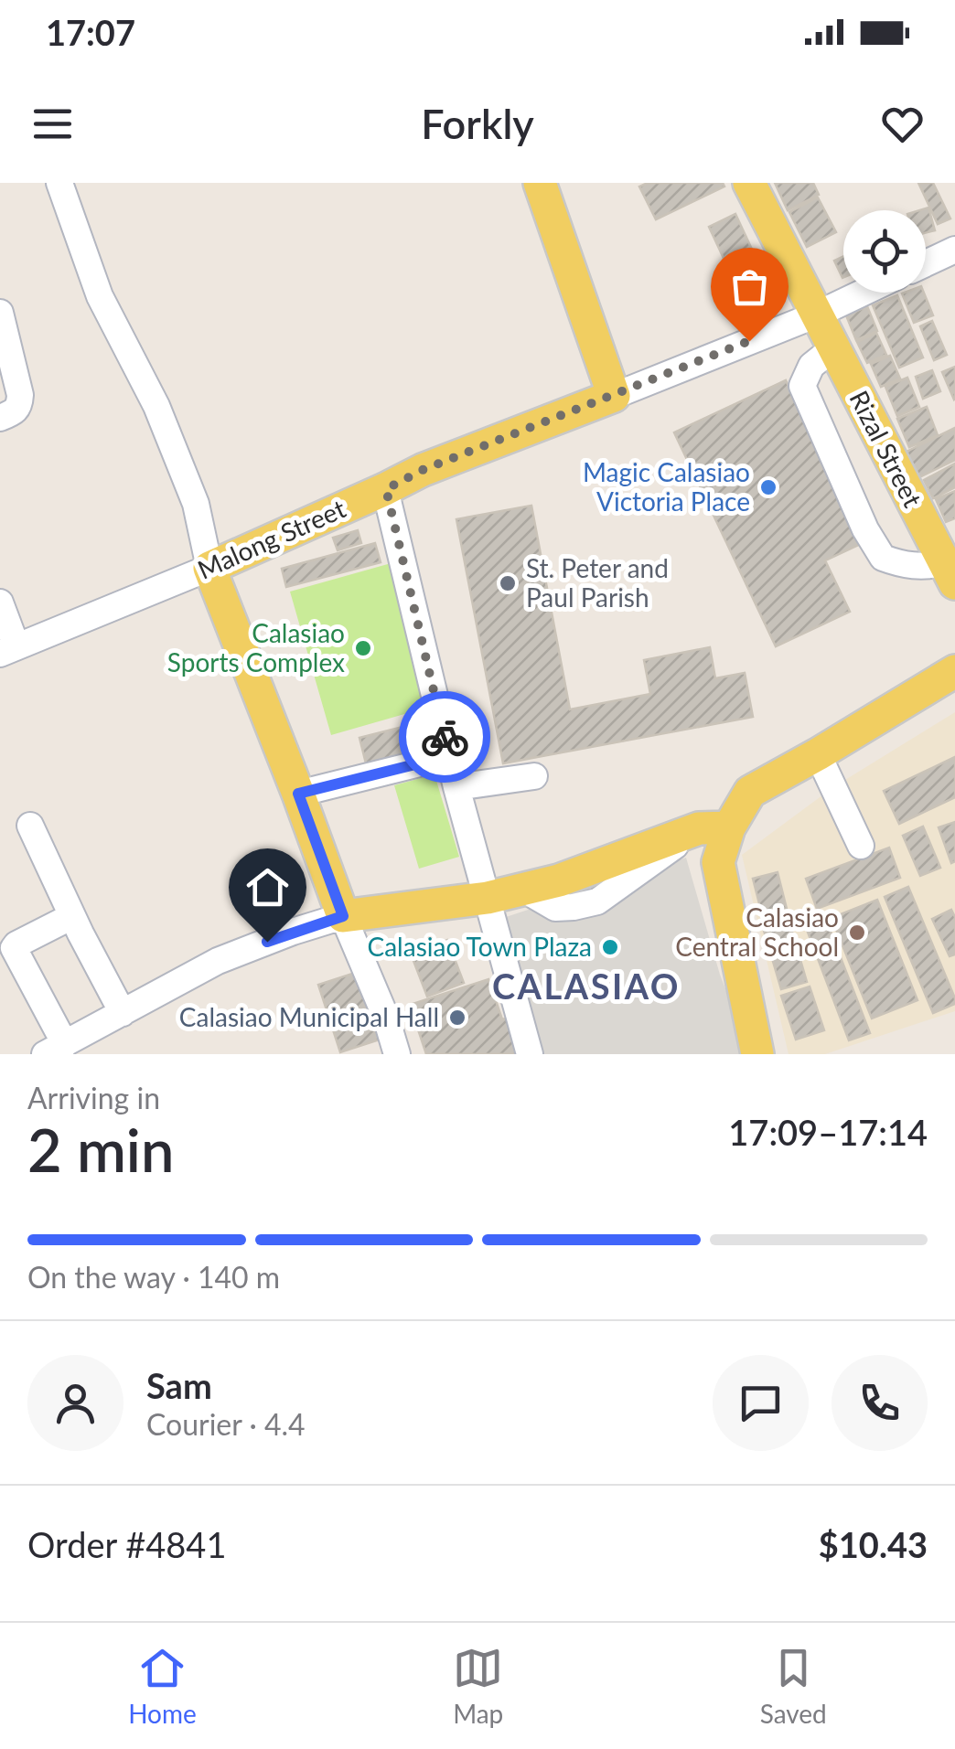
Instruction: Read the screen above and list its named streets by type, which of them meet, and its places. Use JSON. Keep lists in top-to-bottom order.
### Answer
{
  "streets": {
    "main road": ["Rizal Street", "Malong Street"]
  },
  "crossings": [
    ["Rizal Street", "Malong Street"]
  ],
  "districts": ["CALASIAO"],
  "places": [
    "Magic Calasiao Victoria Place",
    "St. Peter and Paul Parish",
    "Calasiao Sports Complex",
    "Calasiao Central School",
    "Calasiao Town Plaza",
    "Calasiao Municipal Hall"
  ],
  "page": {
    "status": "17:07",
    "header": "Forkly",
    "heading": ["2 min", "Arriving in", "17:09–17:14"],
    "panel": [
      "Sam",
      "Courier · 4.4",
      "Order #4841",
      "$10.43"
    ],
    "bar": "On the way · 140 m",
    "tabs": ["Home", "Map", "Saved"]
  }
}
